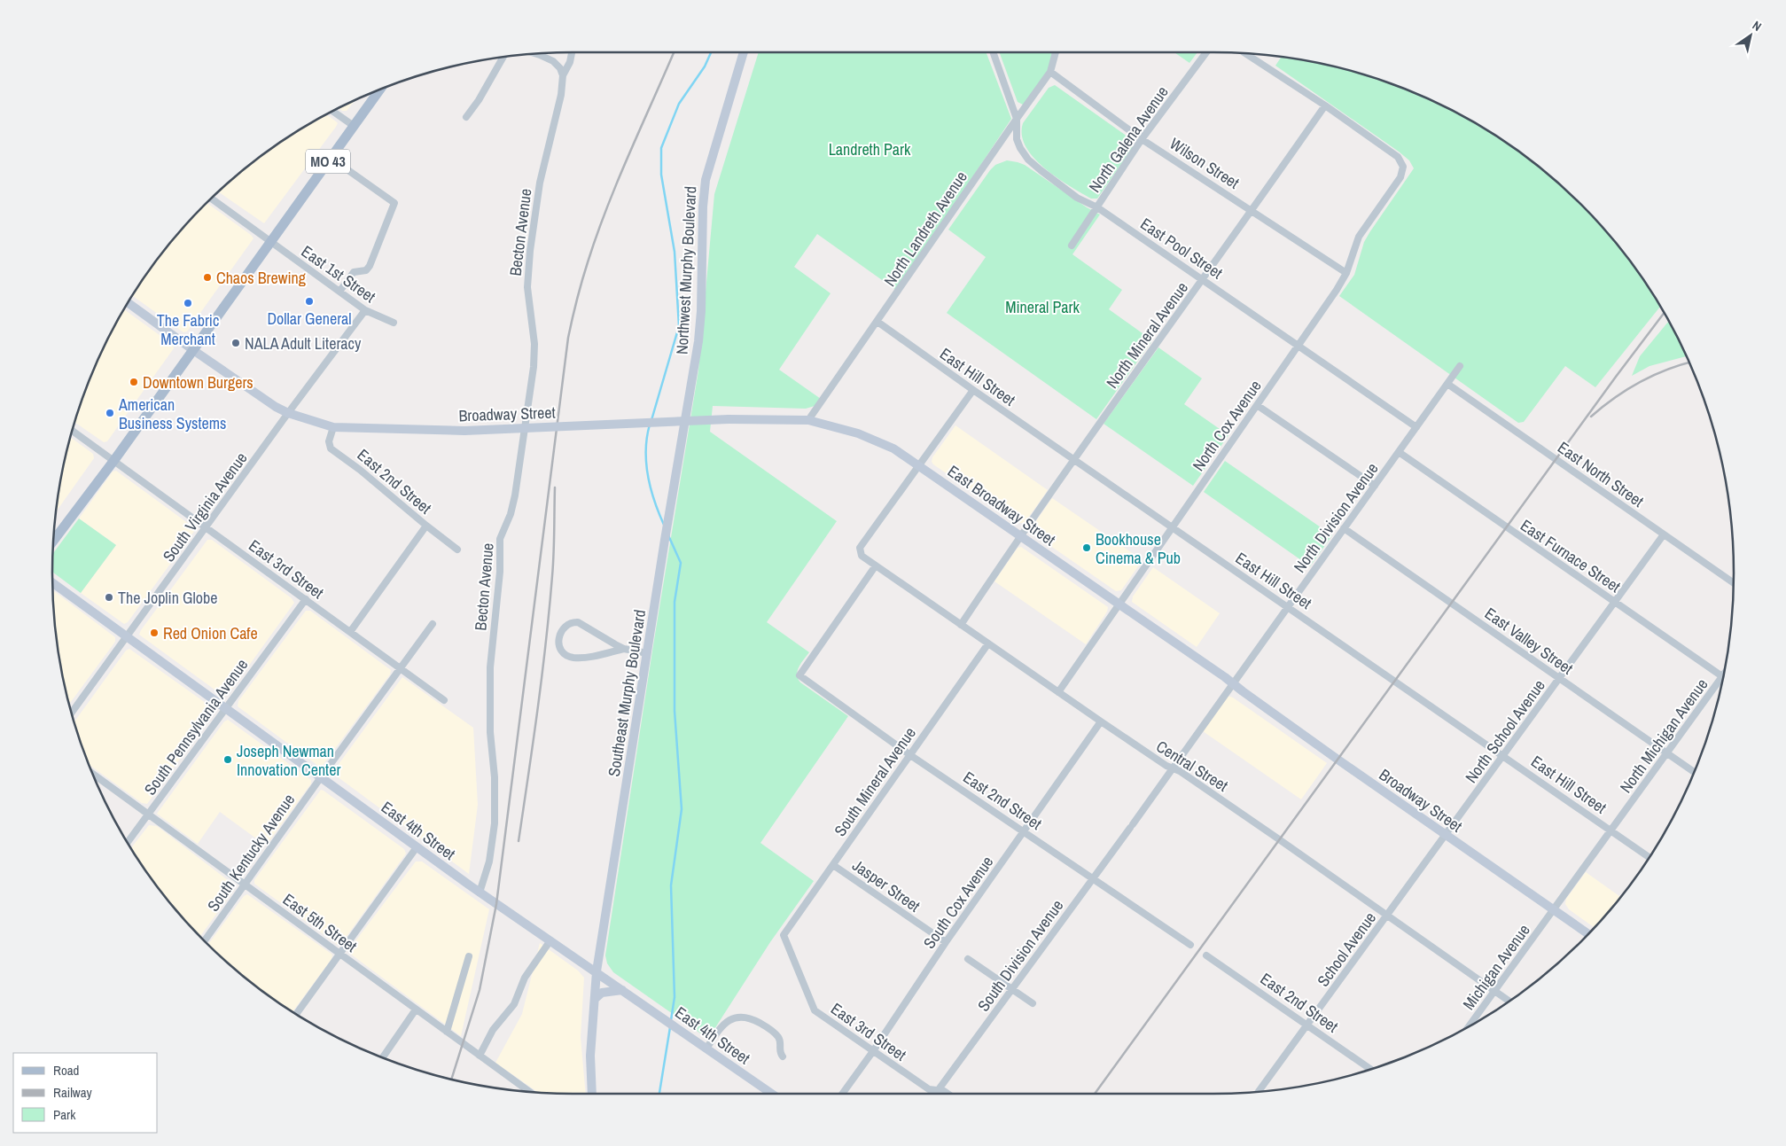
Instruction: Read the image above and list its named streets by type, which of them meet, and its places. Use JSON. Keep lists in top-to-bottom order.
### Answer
{
  "streets": {
    "main road": ["MO 43"],
    "street": [
      "North Galena Avenue",
      "Wilson Street",
      "North Landreth Avenue",
      "Becton Avenue",
      "East Pool Street",
      "Northwest Murphy Boulevard",
      "East 1st Street",
      "North Mineral Avenue",
      "East Hill Street",
      "Broadway Street",
      "North Cox Avenue",
      "East North Street",
      "East 2nd Street",
      "East Broadway Street",
      "South Virginia Avenue",
      "North Division Avenue",
      "East Furnace Street",
      "East 3rd Street",
      "East Valley Street",
      "Southeast Murphy Boulevard",
      "South Pennsylvania Avenue",
      "North School Avenue",
      "North Michigan Avenue",
      "Central Street",
      "South Mineral Avenue",
      "East 4th Street",
      "South Kentucky Avenue",
      "Jasper Street",
      "South Cox Avenue",
      "East 5th Street",
      "School Avenue",
      "South Division Avenue",
      "Michigan Avenue"
    ]
  },
  "crossings": [
    ["North Galena Avenue", "Wilson Street"],
    ["North Galena Avenue", "East Pool Street"],
    ["MO 43", "East 1st Street"],
    ["Wilson Street", "North Landreth Avenue"],
    ["Wilson Street", "North Mineral Avenue"],
    ["Wilson Street", "North Cox Avenue"],
    ["North Landreth Avenue", "East Pool Street"],
    ["North Landreth Avenue", "East Hill Street"],
    ["North Landreth Avenue", "East Broadway Street"],
    ["Becton Avenue", "East 4th Street"],
    ["East Pool Street", "North Mineral Avenue"],
    ["East Pool Street", "North Cox Avenue"],
    ["East Pool Street", "North Division Avenue"],
    ["Northwest Murphy Boulevard", "Southeast Murphy Boulevard"],
    ["East 1st Street", "South Virginia Avenue"],
    ["North Mineral Avenue", "East Hill Street"],
    ["North Mineral Avenue", "North Cox Avenue"],
    ["North Mineral Avenue", "East Broadway Street"],
    ["East Hill Street", "North Cox Avenue"],
    ["East Hill Street", "North Division Avenue"],
    ["East Hill Street", "North School Avenue"],
    ["East Hill Street", "North Michigan Avenue"],
    ["Broadway Street", "East 2nd Street"],
    ["Broadway Street", "East Broadway Street"],
    ["Broadway Street", "South Virginia Avenue"],
    ["Broadway Street", "North Division Avenue"],
    ["Broadway Street", "North School Avenue"],
    ["Broadway Street", "North Michigan Avenue"],
    ["Broadway Street", "School Avenue"],
    ["Broadway Street", "South Division Avenue"],
    ["Broadway Street", "Michigan Avenue"],
    ["North Cox Avenue", "East Broadway Street"],
    ["North Cox Avenue", "Central Street"],
    ["East North Street", "North Division Avenue"],
    ["East North Street", "North School Avenue"],
    ["East 2nd Street", "Central Street"],
    ["East 2nd Street", "South Mineral Avenue"],
    ["East 2nd Street", "South Cox Avenue"],
    ["East 2nd Street", "School Avenue"],
    ["East 2nd Street", "South Division Avenue"],
    ["East Broadway Street", "North Division Avenue"],
    ["East Broadway Street", "Central Street"],
    ["East Broadway Street", "South Division Avenue"],
    ["South Virginia Avenue", "East 3rd Street"],
    ["South Virginia Avenue", "East 4th Street"],
    ["North Division Avenue", "East Furnace Street"],
    ["North Division Avenue", "East Valley Street"],
    ["North Division Avenue", "South Division Avenue"],
    ["East Furnace Street", "North School Avenue"],
    ["East 3rd Street", "South Pennsylvania Avenue"],
    ["East 3rd Street", "South Mineral Avenue"],
    ["East 3rd Street", "South Kentucky Avenue"],
    ["East 3rd Street", "South Cox Avenue"],
    ["East 3rd Street", "South Division Avenue"],
    ["East Valley Street", "North School Avenue"],
    ["East Valley Street", "North Michigan Avenue"],
    ["Southeast Murphy Boulevard", "East 4th Street"],
    ["South Pennsylvania Avenue", "East 4th Street"],
    ["South Pennsylvania Avenue", "East 5th Street"],
    ["North School Avenue", "School Avenue"],
    ["North Michigan Avenue", "Michigan Avenue"],
    ["Central Street", "South Mineral Avenue"],
    ["Central Street", "South Cox Avenue"],
    ["Central Street", "School Avenue"],
    ["Central Street", "South Division Avenue"],
    ["Central Street", "Michigan Avenue"],
    ["South Mineral Avenue", "Jasper Street"],
    ["East 4th Street", "South Kentucky Avenue"],
    ["South Kentucky Avenue", "East 5th Street"],
    ["Jasper Street", "South Cox Avenue"]
  ],
  "parks": ["Landreth Park", "Mineral Park"],
  "places": [
    "Chaos Brewing",
    "Dollar General",
    "The Fabric Merchant",
    "NALA Adult Literacy",
    "Downtown Burgers",
    "American Business Systems",
    "Bookhouse Cinema & Pub",
    "The Joplin Globe",
    "Red Onion Cafe",
    "Joseph Newman Innovation Center"
  ],
  "legend": ["Road", "Railway", "Park"],
  "north": "top right"
}
